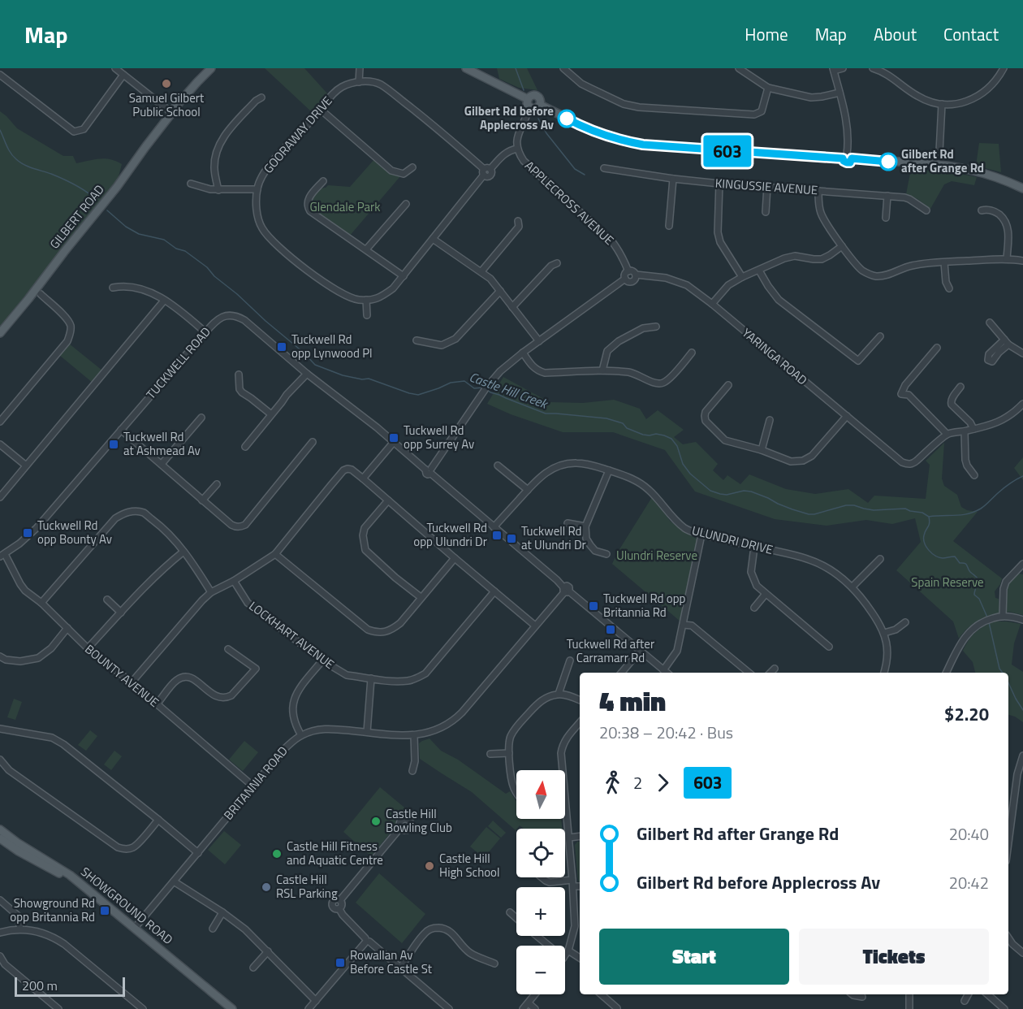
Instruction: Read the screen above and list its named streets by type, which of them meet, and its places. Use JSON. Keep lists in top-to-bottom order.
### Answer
{
  "streets": {
    "main road": ["GILBERT ROAD", "SHOWGROUND ROAD"],
    "street": [
      "GOORAWAY DRIVE",
      "KINGUSSIE AVENUE",
      "APPLECROSS AVENUE",
      "YARINGA ROAD",
      "TUCKWELL ROAD",
      "ULUNDRI DRIVE",
      "LOCKHART AVENUE",
      "BOUNTY AVENUE",
      "BRITANNIA ROAD"
    ]
  },
  "crossings": [
    ["APPLECROSS AVENUE", "YARINGA ROAD"],
    ["TUCKWELL ROAD", "ULUNDRI DRIVE"],
    ["TUCKWELL ROAD", "BOUNTY AVENUE"],
    ["TUCKWELL ROAD", "BRITANNIA ROAD"],
    ["BOUNTY AVENUE", "BRITANNIA ROAD"],
    ["BRITANNIA ROAD", "SHOWGROUND ROAD"]
  ],
  "water": ["Castle Hill Creek"],
  "parks": ["Glendale Park", "Ulundri Reserve", "Spain Reserve"],
  "places": {
    "other": [
      "Samuel Gilbert Public School",
      "Gilbert Rd before Applecross Av",
      "Gilbert Rd after Grange Rd",
      "Castle Hill Bowling Club",
      "Castle Hill Fitness and Aquatic Centre",
      "Castle Hill High School",
      "Castle Hill RSL Parking"
    ],
    "transit": [
      "Tuckwell Rd opp Lynwood Pl",
      "Tuckwell Rd opp Surrey Av",
      "Tuckwell Rd at Ashmead Av",
      "Tuckwell Rd opp Bounty Av",
      "Tuckwell Rd opp Ulundri Dr",
      "Tuckwell Rd at Ulundri Dr",
      "Tuckwell Rd opp Britannia Rd",
      "Tuckwell Rd after Carramarr Rd",
      "Showground Rd opp Britannia Rd",
      "Rowallan Av Before Castle St"
    ]
  },
  "lines": ["bus line 603"],
  "scale_bar": "200 m",
  "north": "top",
  "page": {
    "header": "Map",
    "nav": [
      "Home",
      "Map",
      "About",
      "Contact"
    ],
    "on_map": "603",
    "heading": ["4 min", "20:38 – 20:42 · Bus", "$2.20"],
    "legs": ["2", "603"],
    "map_buttons": ["+", "−"],
    "list": [
      {
        "name": "Gilbert Rd after Grange Rd",
        "value": "20:40"
      },
      {
        "name": "Gilbert Rd before Applecross Av",
        "value": "20:42"
      }
    ],
    "buttons": ["Start", "Tickets"],
    "scale": "200 m"
  }
}
